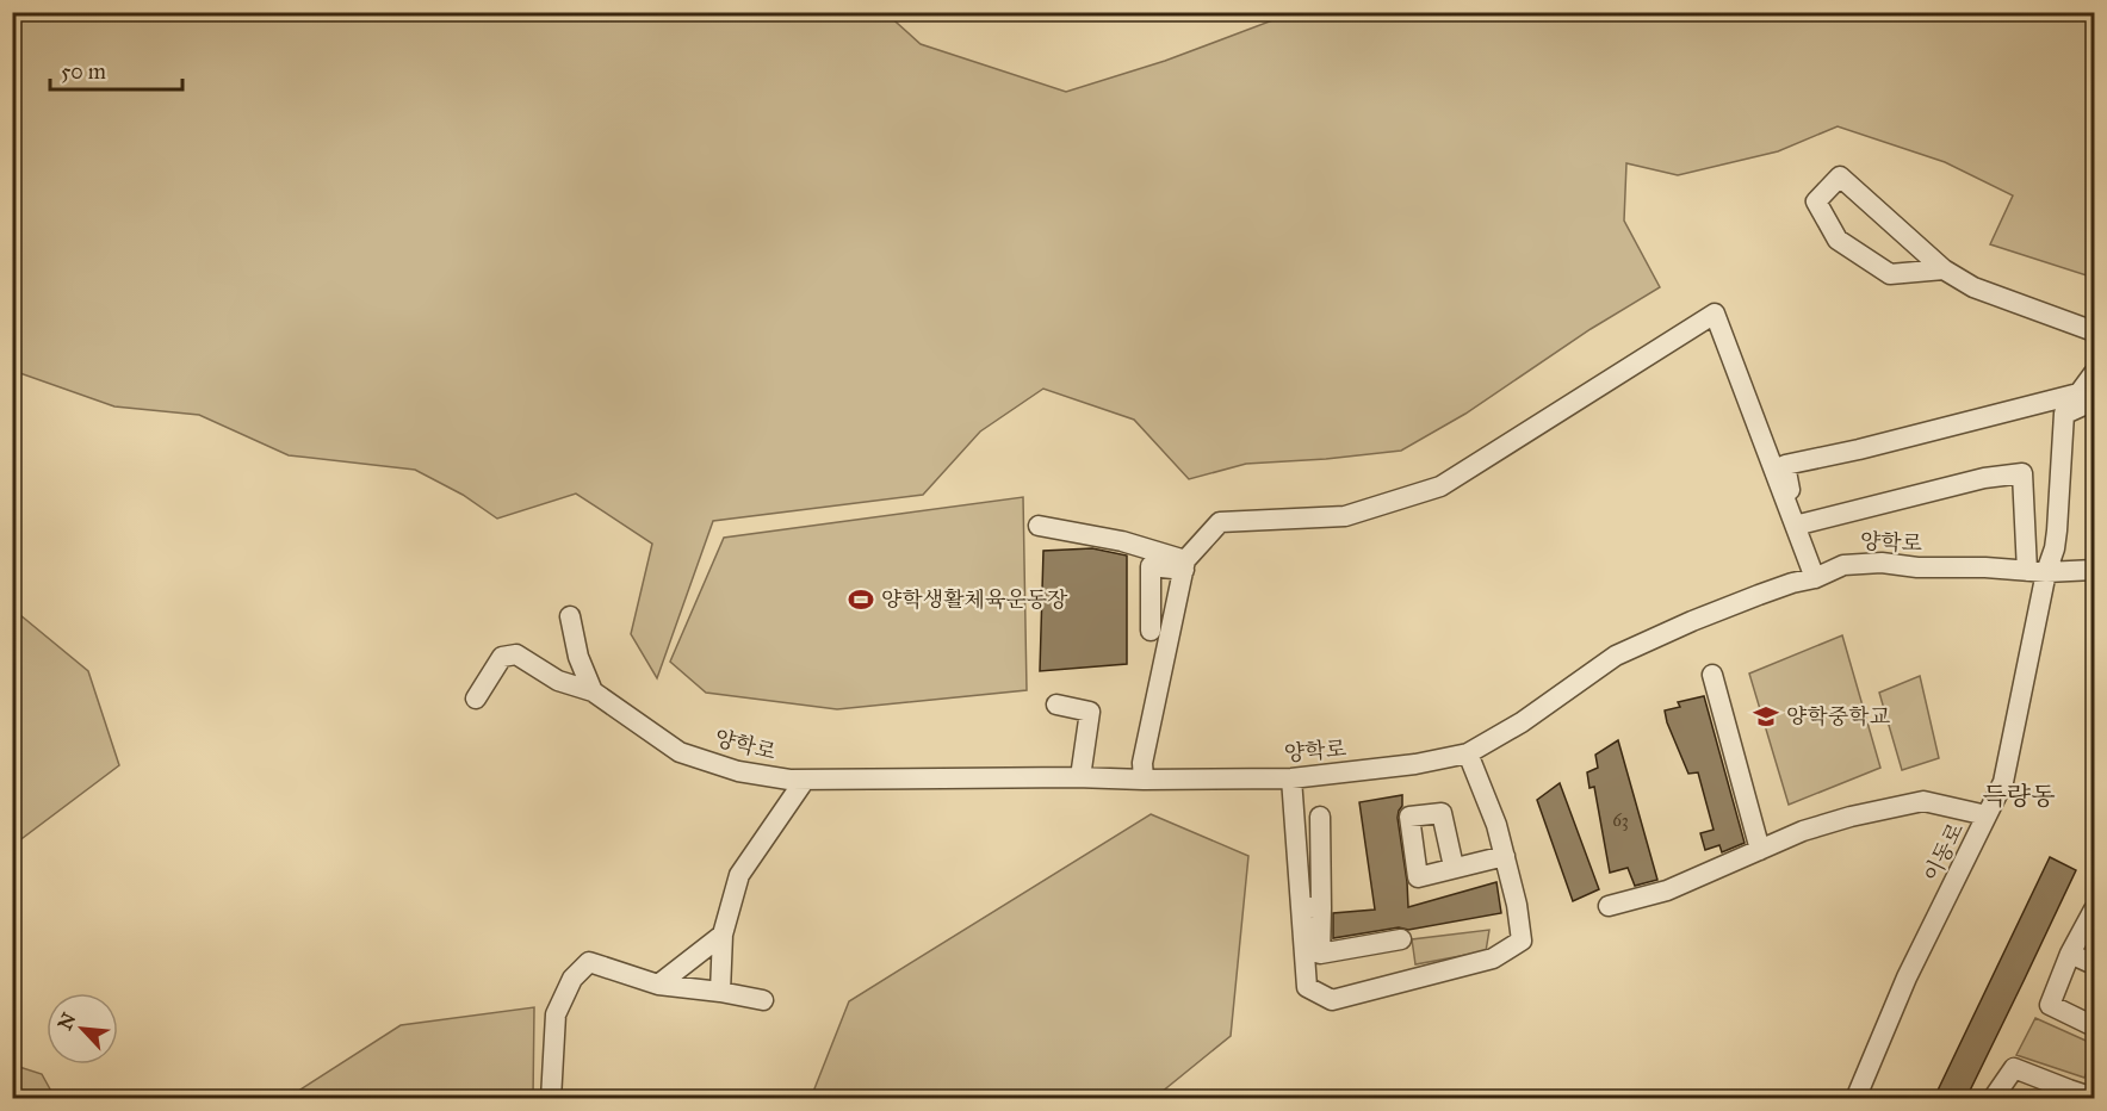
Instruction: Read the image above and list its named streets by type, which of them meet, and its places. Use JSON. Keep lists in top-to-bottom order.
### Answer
{
  "streets": {
    "street": ["양학로", "이동로"]
  },
  "crossings": [
    ["양학로", "이동로"]
  ],
  "districts": ["득량동"],
  "places": {
    "sports": ["양학생활체육운동장"],
    "school or university": ["양학중학교"]
  },
  "house_numbers": ["63"],
  "scale_bar": "50 m",
  "north": "top left"
}
